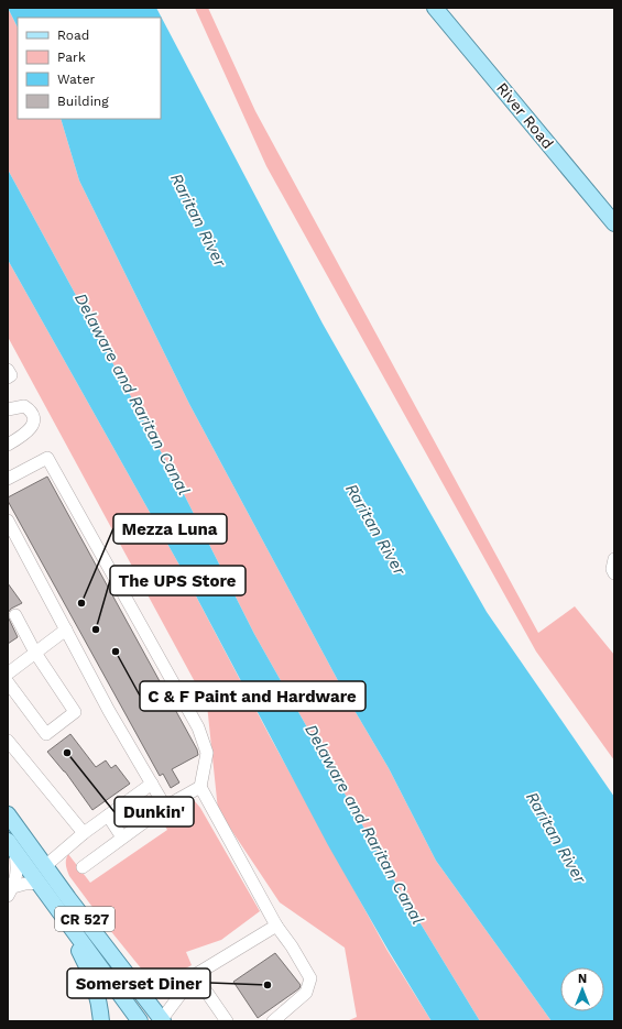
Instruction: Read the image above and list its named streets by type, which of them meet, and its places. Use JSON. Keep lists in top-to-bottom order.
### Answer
{
  "streets": {
    "main road": ["River Road", "CR 527"]
  },
  "water": ["Raritan River", "Delaware and Raritan Canal"],
  "places": [
    "Mezza Luna",
    "The UPS Store",
    "C & F Paint and Hardware",
    "Dunkin'",
    "Somerset Diner"
  ],
  "legend": [
    "Road",
    "Park",
    "Water",
    "Building"
  ],
  "north": "top"
}
